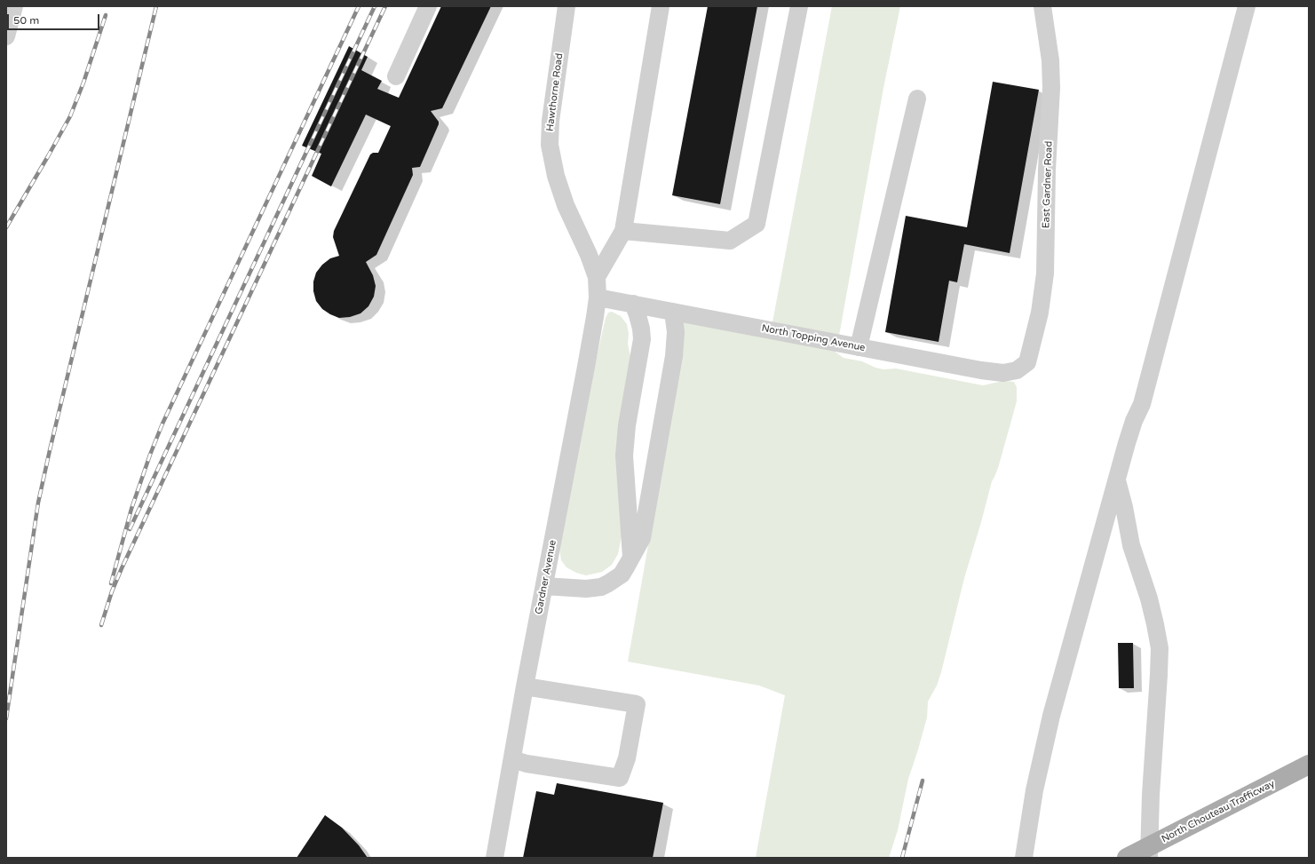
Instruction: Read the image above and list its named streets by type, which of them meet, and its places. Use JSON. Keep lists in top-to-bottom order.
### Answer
{
  "streets": {
    "main road": ["North Chouteau Trafficway"],
    "street": [
      "Hawthorne Road",
      "East Gardner Road",
      "North Topping Avenue",
      "Gardner Avenue"
    ]
  },
  "crossings": [
    ["Hawthorne Road", "North Topping Avenue"],
    ["Hawthorne Road", "Gardner Avenue"],
    ["East Gardner Road", "North Topping Avenue"],
    ["North Topping Avenue", "Gardner Avenue"]
  ],
  "scale_bar": "50 m"
}
